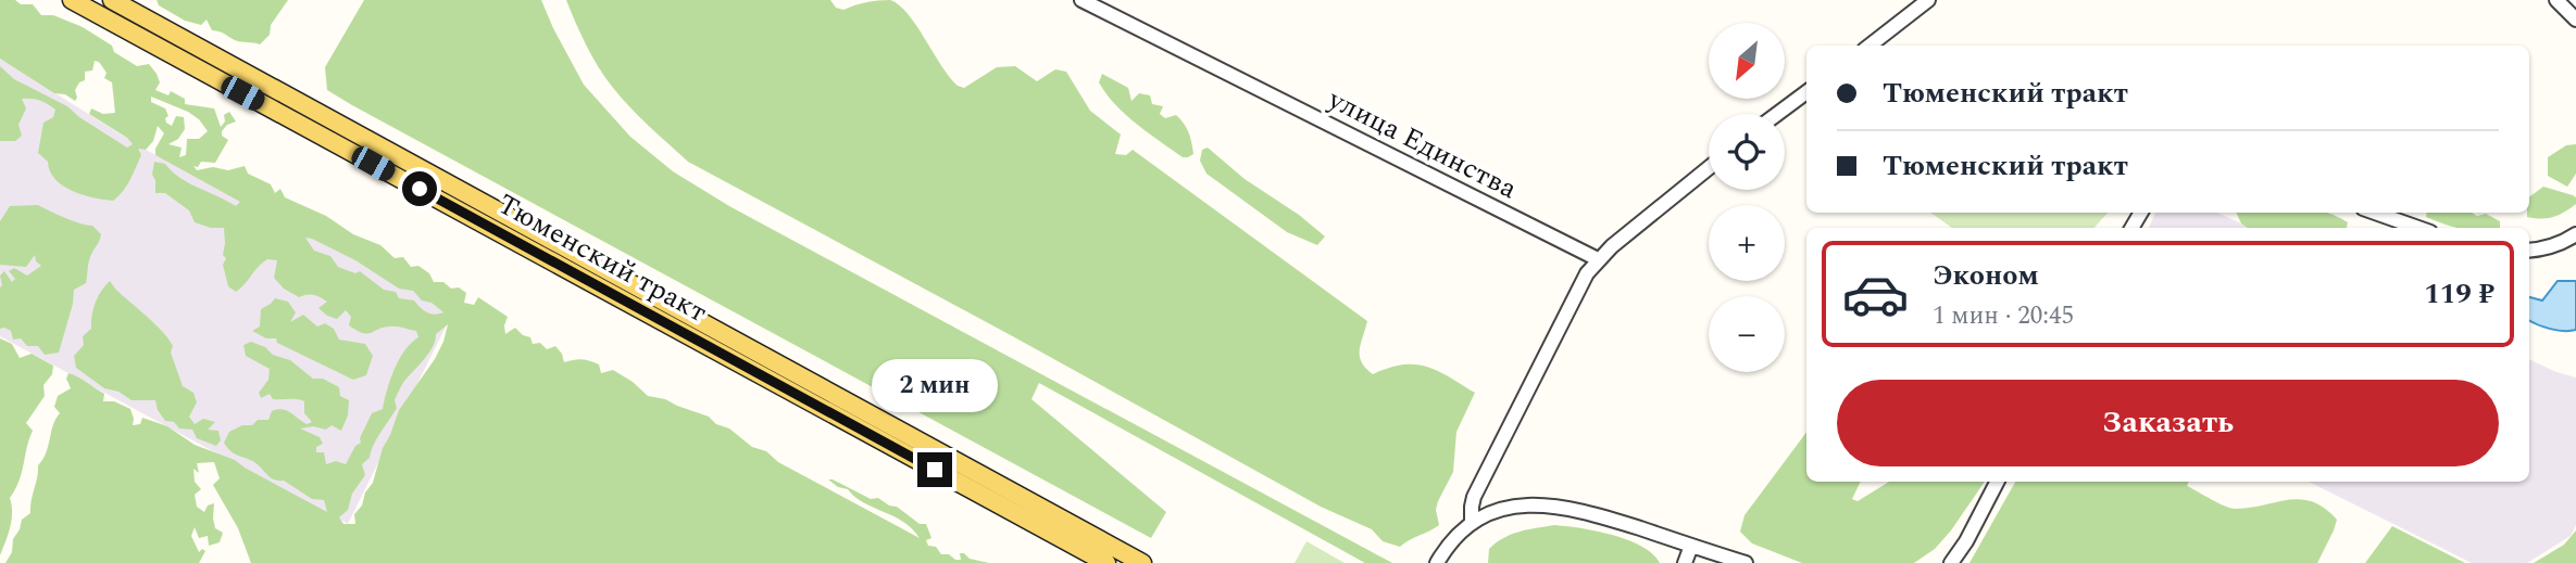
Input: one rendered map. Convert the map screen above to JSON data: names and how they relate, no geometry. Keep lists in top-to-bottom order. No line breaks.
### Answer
{"streets":{"main road":["Тюменский тракт"],"street":["улица Единства"]},"north":"bottom left","page":{"map_buttons":["+","−"],"banner":["Тюменский тракт","Тюменский тракт"],"list":[{"name":"Эконом","note":"1 мин · 20:45","value":"119 ₽"}],"bubble":"2 мин","buttons":"Заказать"}}
